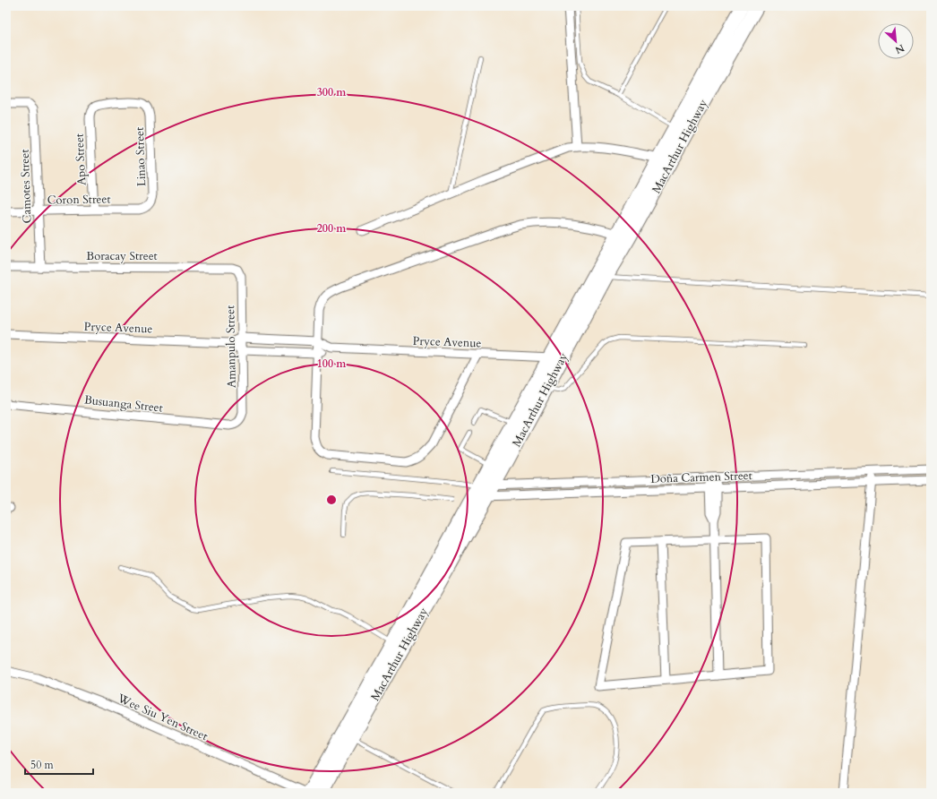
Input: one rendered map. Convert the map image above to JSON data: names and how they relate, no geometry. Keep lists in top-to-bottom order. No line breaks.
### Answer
{"streets":{"highway":["MacArthur Highway"],"street":["Linao Street","Apo Street","Camotes Street","Coron Street","Boracay Street","Pryce Avenue","Amanpulo Street","Busuanga Street","Doña Carmen Street","Wee Siu Yen Street"]},"crossings":[["MacArthur Highway","Pryce Avenue"],["MacArthur Highway","Doña Carmen Street"],["Linao Street","Apo Street"],["Linao Street","Coron Street"],["Apo Street","Coron Street"],["Camotes Street","Coron Street"],["Camotes Street","Boracay Street"],["Boracay Street","Amanpulo Street"],["Pryce Avenue","Amanpulo Street"],["Amanpulo Street","Busuanga Street"]],"scale_bar":"50 m","north":"bottom right","rings":["300 m","200 m","100 m"]}
